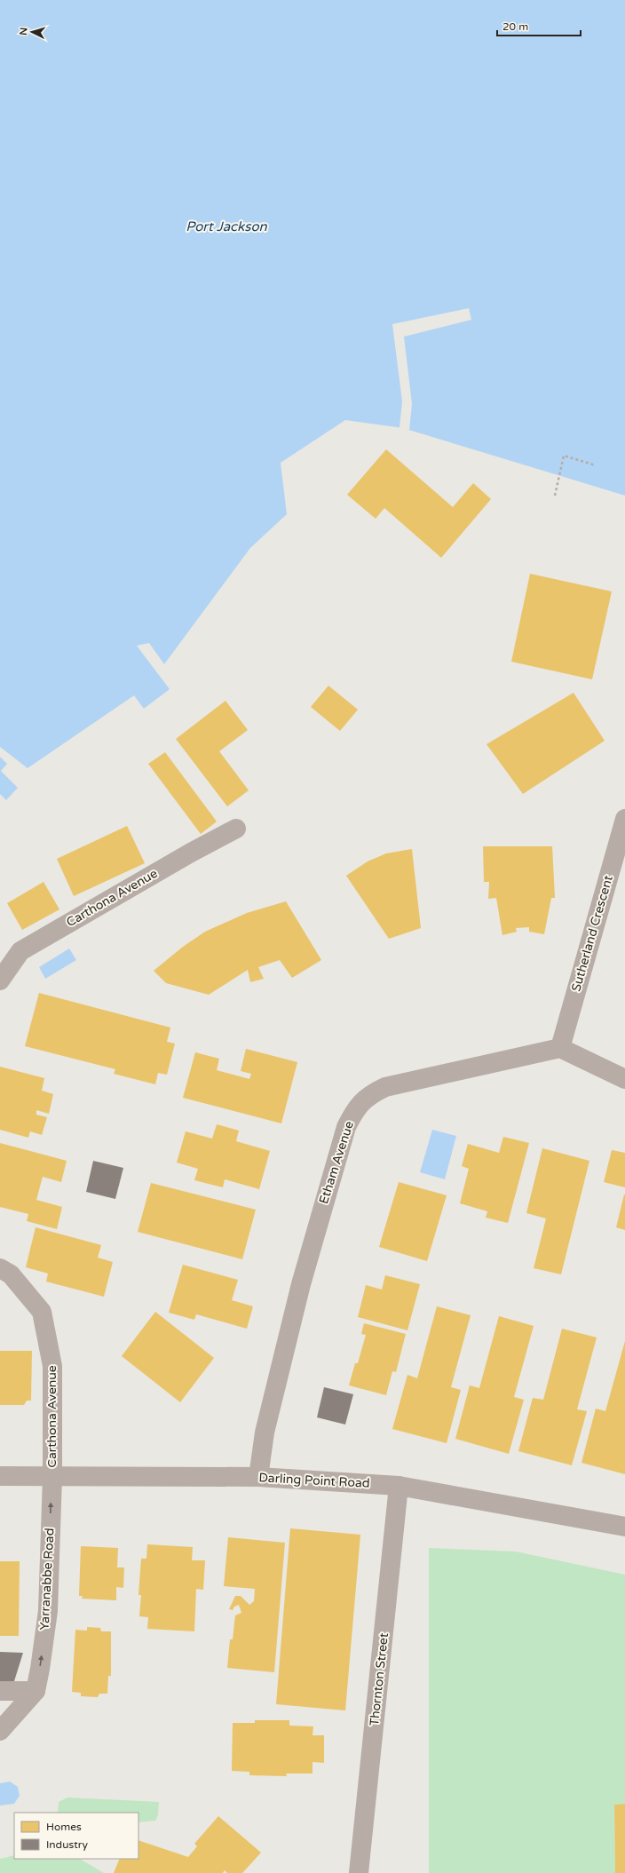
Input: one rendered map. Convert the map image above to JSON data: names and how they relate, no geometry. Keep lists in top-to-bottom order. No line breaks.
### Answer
{"streets":{"street":["Carthona Avenue","Sutherland Crescent","Etham Avenue","Darling Point Road","Yarranabbe Road","Thornton Street"]},"crossings":[["Carthona Avenue","Darling Point Road"],["Carthona Avenue","Yarranabbe Road"],["Sutherland Crescent","Etham Avenue"],["Etham Avenue","Darling Point Road"],["Darling Point Road","Yarranabbe Road"],["Darling Point Road","Thornton Street"]],"one_way":["Yarranabbe Road"],"water":["Port Jackson"],"legend":["Homes","Industry"],"scale_bar":"20 m","north":"left"}
